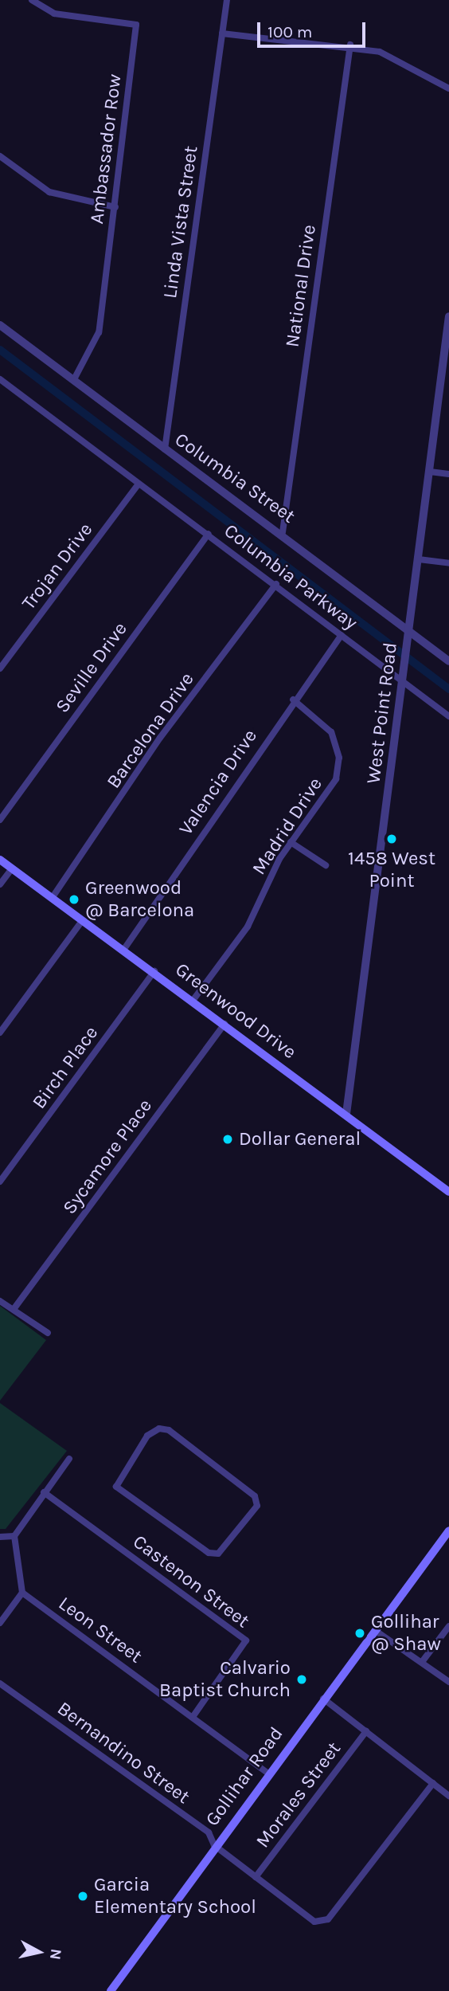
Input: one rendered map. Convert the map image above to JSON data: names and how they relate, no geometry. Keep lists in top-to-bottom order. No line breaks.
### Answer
{"streets":{"main road":["Greenwood Drive","Gollihar Road"],"street":["Ambassador Row","Linda Vista Street","National Drive","Columbia Street","Trojan Drive","Columbia Parkway","Seville Drive","West Point Road","Barcelona Drive","Valencia Drive","Madrid Drive","Birch Place","Sycamore Place","Castenon Street","Leon Street","Bernandino Street","Morales Street"]},"crossings":[["Ambassador Row","Columbia Street"],["Linda Vista Street","Columbia Street"],["National Drive","Columbia Street"],["Columbia Street","West Point Road"],["Trojan Drive","Columbia Parkway"],["Columbia Parkway","Seville Drive"],["Columbia Parkway","West Point Road"],["Columbia Parkway","Barcelona Drive"],["Columbia Parkway","Valencia Drive"],["West Point Road","Greenwood Drive"],["Barcelona Drive","Greenwood Drive"],["Valencia Drive","Madrid Drive"],["Valencia Drive","Greenwood Drive"],["Madrid Drive","Greenwood Drive"],["Greenwood Drive","Birch Place"],["Greenwood Drive","Sycamore Place"],["Castenon Street","Leon Street"],["Leon Street","Gollihar Road"],["Bernandino Street","Gollihar Road"],["Bernandino Street","Morales Street"]],"places":["1458 West Point","Greenwood @ Barcelona","Dollar General","Gollihar @ Shaw","Calvario Baptist Church","Garcia Elementary School"],"scale_bar":"100 m","north":"right"}
